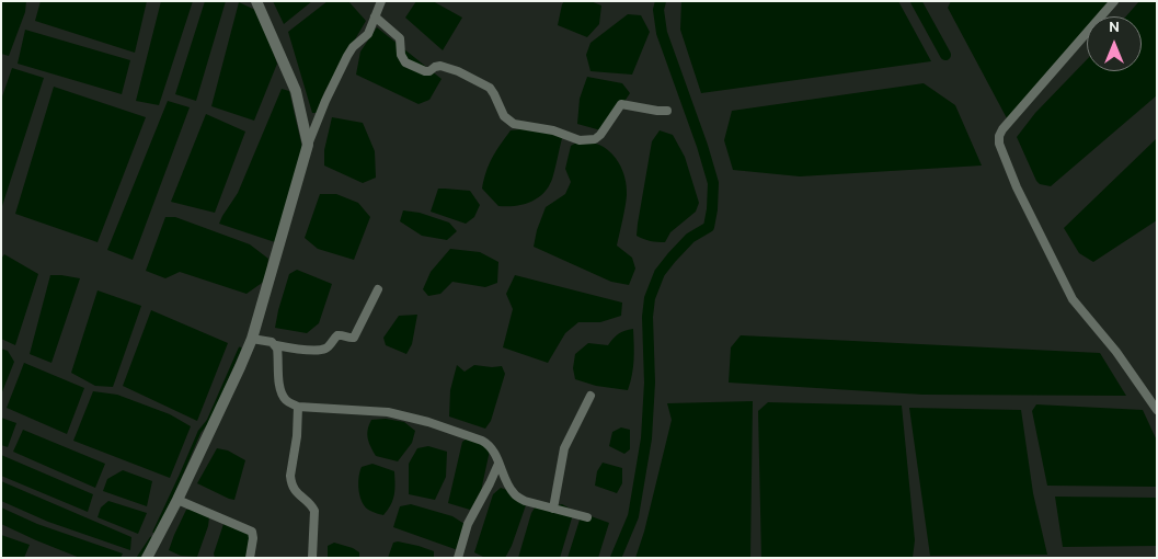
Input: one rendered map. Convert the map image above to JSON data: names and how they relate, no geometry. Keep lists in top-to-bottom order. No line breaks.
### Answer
{"north":"top"}
